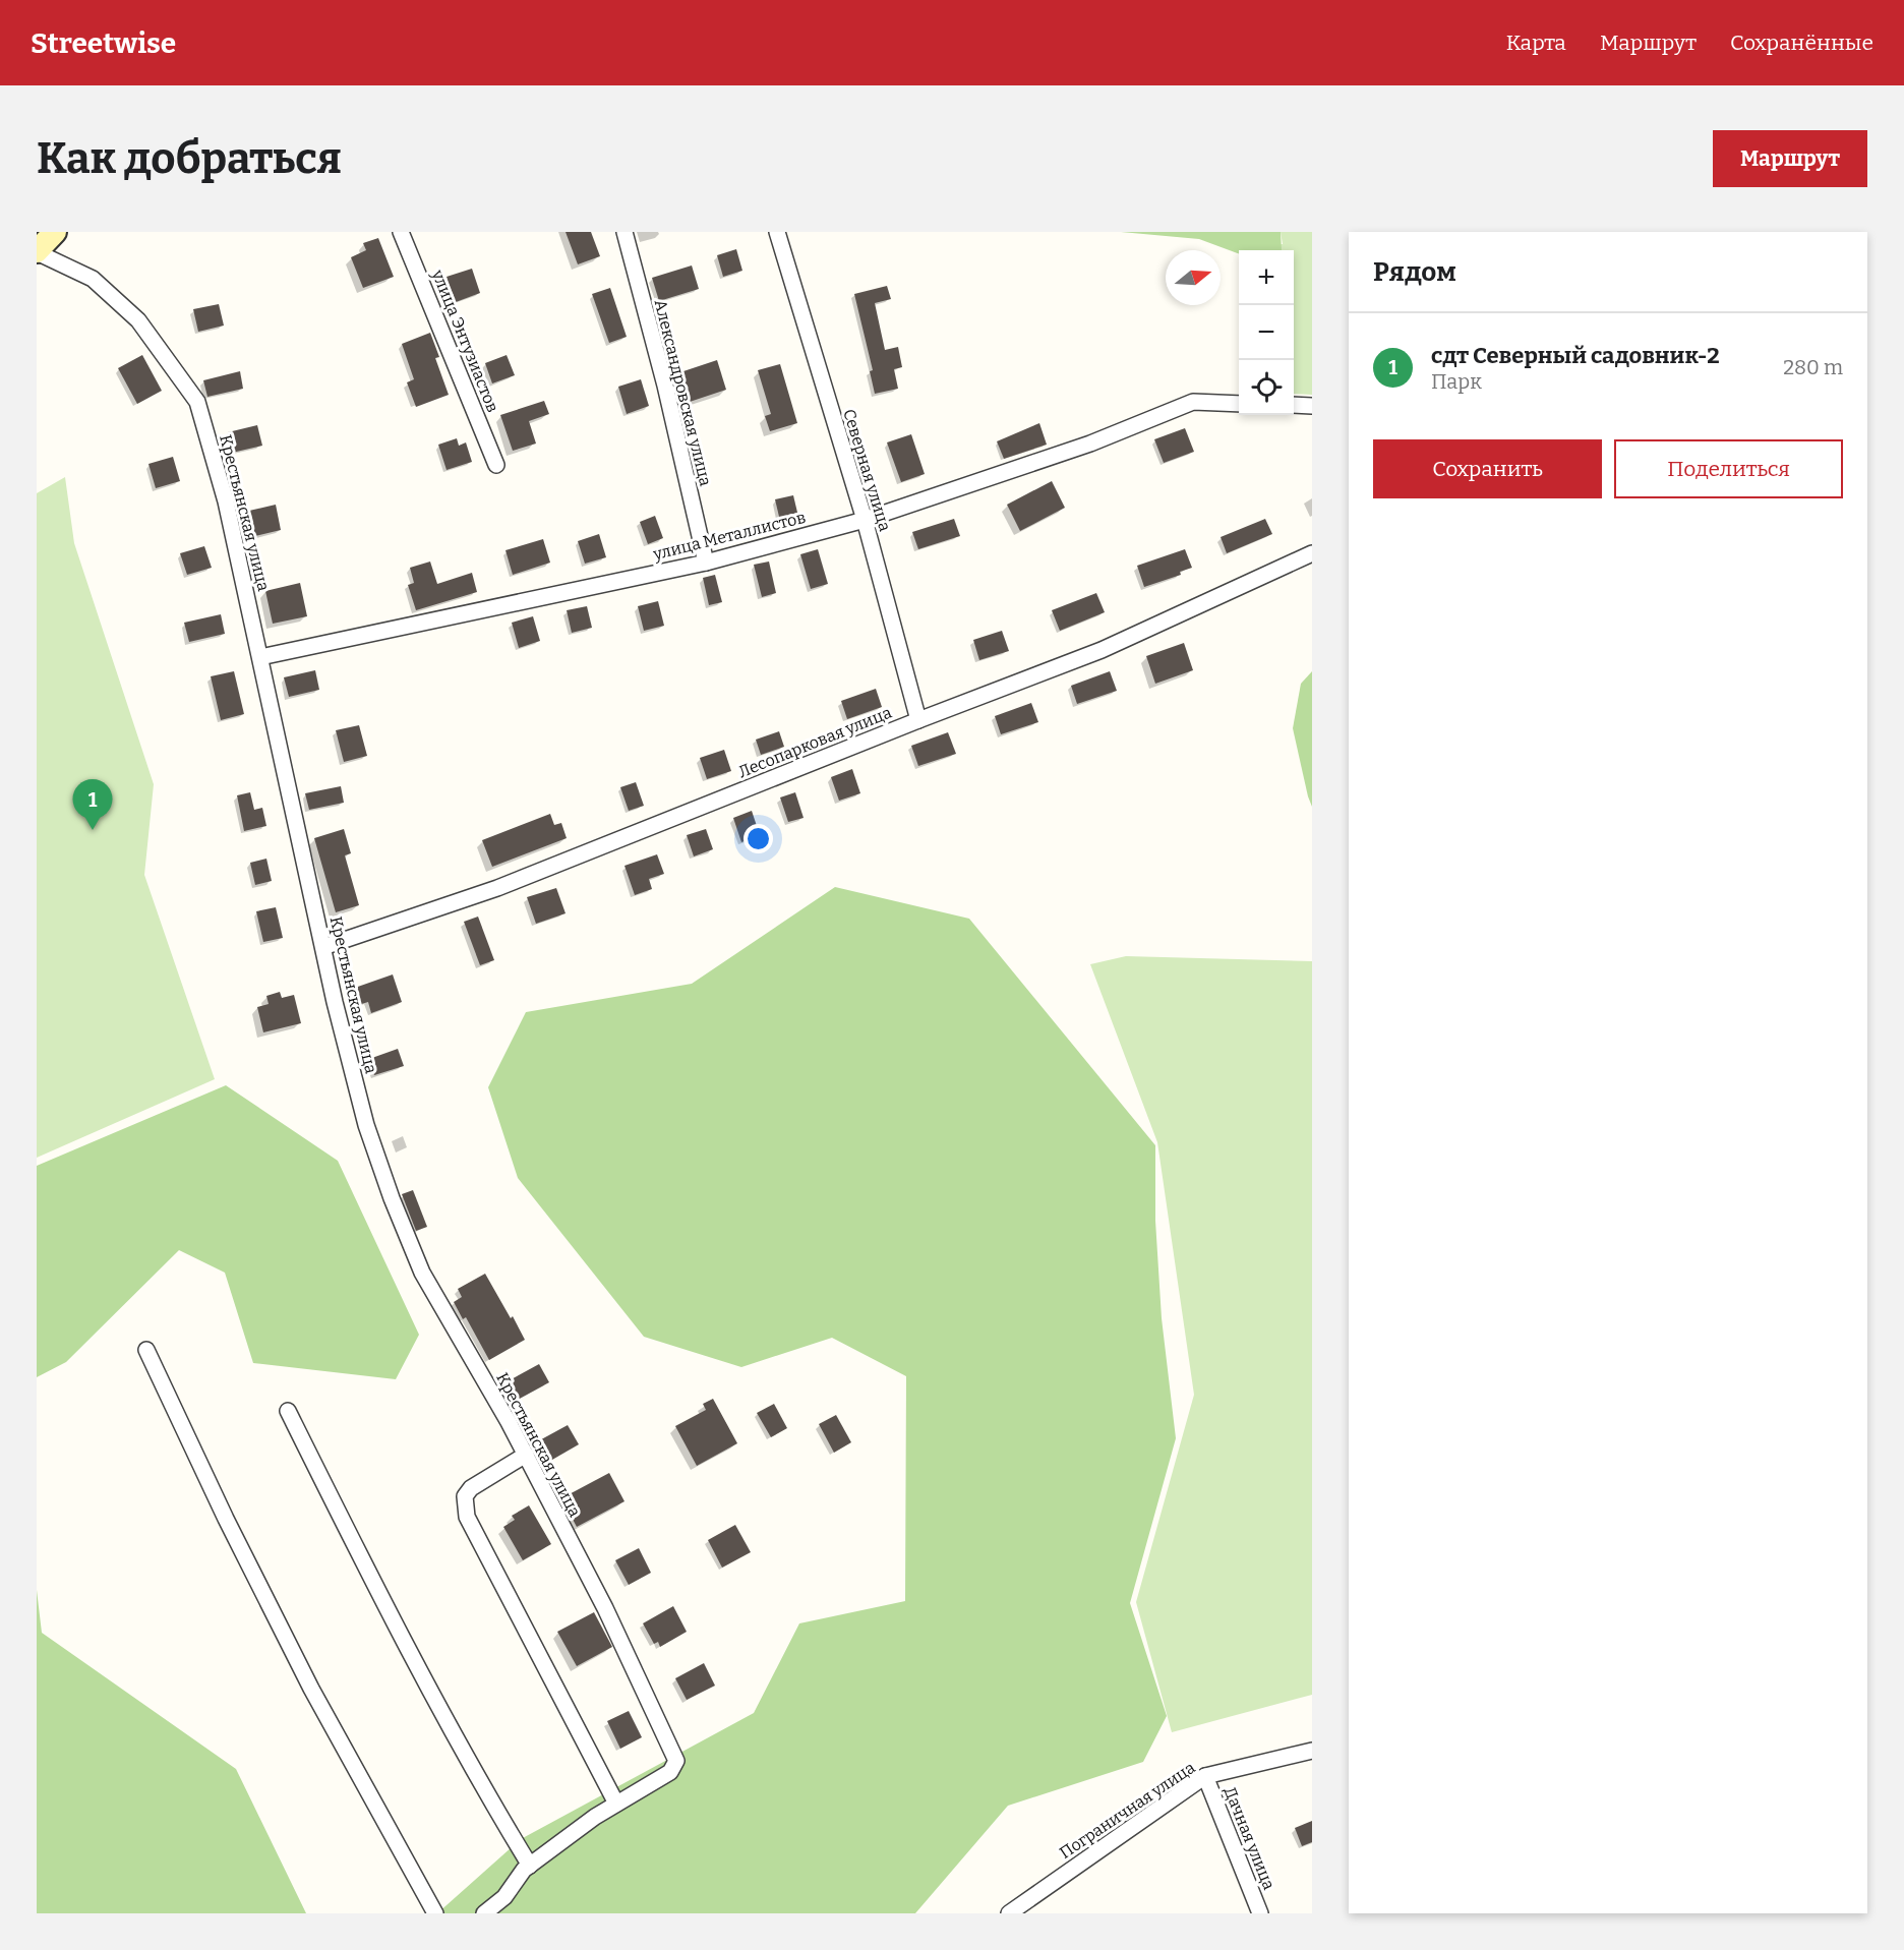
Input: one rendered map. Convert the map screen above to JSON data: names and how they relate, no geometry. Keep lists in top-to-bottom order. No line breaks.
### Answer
{"streets":{"street":["улица Энтузиастов","Александровская улица","Северная улица","Крестьянская улица","улица Металлистов","Лесопарковая улица","Пограничная улица","Дачная улица"]},"crossings":[["Александровская улица","улица Металлистов"],["Северная улица","улица Металлистов"],["Северная улица","Лесопарковая улица"],["Крестьянская улица","улица Металлистов"],["Крестьянская улица","Лесопарковая улица"],["Пограничная улица","Дачная улица"]],"north":"right","page":{"header":"Streetwise","nav":["Карта","Маршрут","Сохранённые"],"buttons":["Маршрут",["Сохранить","Поделиться"]],"title":"Как добраться","heading":"Рядом","map_buttons":["+","−"],"list":[{"mark":"1","name":"сдт Северный садовник-2","note":"Парк","value":"280 m"}],"pins":"1"}}
